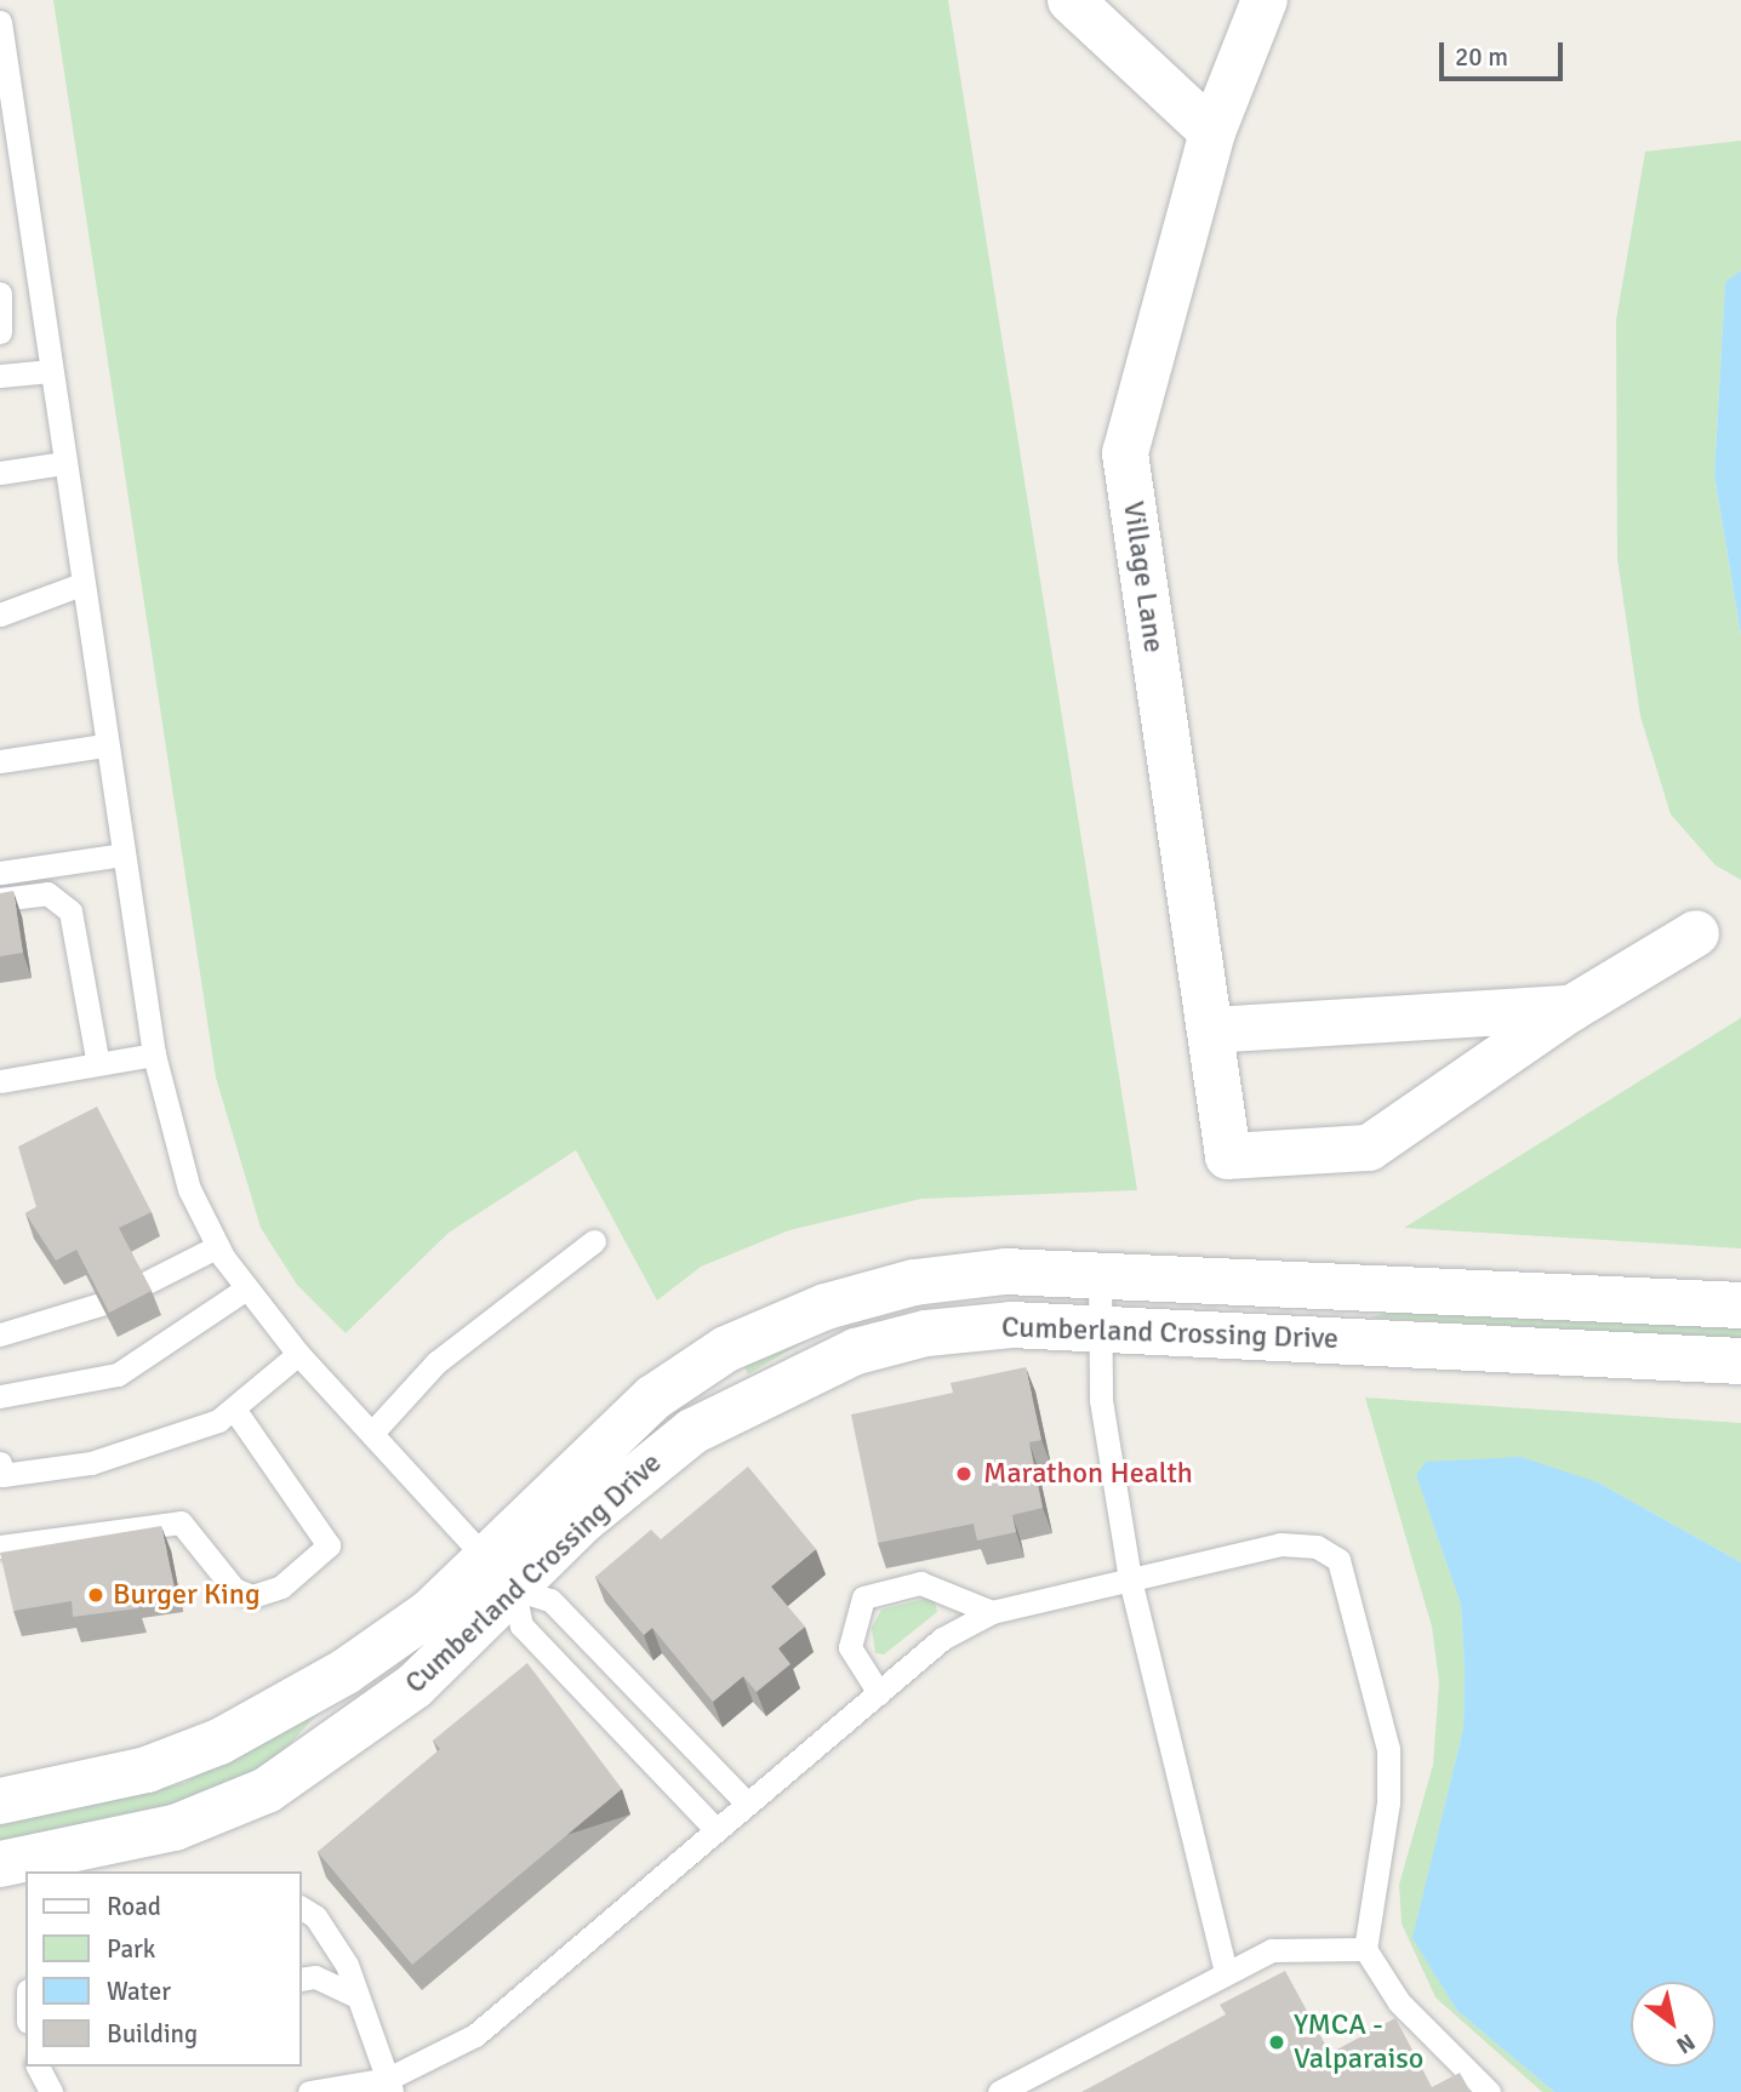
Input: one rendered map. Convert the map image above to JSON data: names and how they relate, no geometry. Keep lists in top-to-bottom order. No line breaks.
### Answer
{"streets":{"street":["Village Lane","Cumberland Crossing Drive"]},"places":["Marathon Health","Burger King","YMCA - Valparaiso"],"legend":["Road","Park","Water","Building"],"scale_bar":"20 m","north":"bottom right"}
